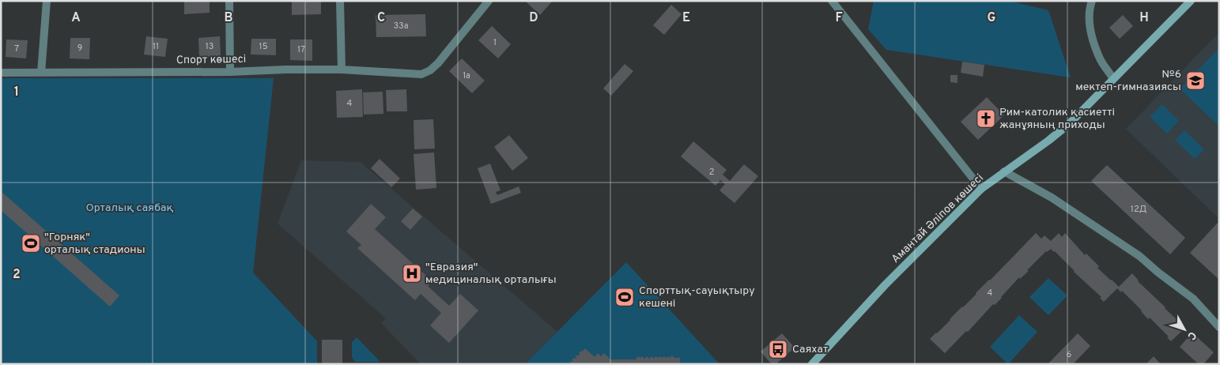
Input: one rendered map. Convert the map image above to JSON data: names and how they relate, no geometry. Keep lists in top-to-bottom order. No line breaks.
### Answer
{"streets":{"main road":["Амантай Әліпов көшесі"],"street":["Спорт көшесі"]},"parks":["Орталық саябақ"],"places":{"school or university":["№6 мектеп-гимназиясы"],"church":["Рим-католик қасиетті жанұяның приходы"],"sports":["\"Горняк\" орталық стадионы","Спорттық-сауықтыру кешені"],"hospital":["\"Евразия\" медициналық орталығы"],"bus stop":["Саяхат"]},"house_numbers":["33а","1","11","13","15","9","7","17","1а","4","2","12Д","4","6"],"north":"bottom right","grid":{"columns":["A","B","C","D","E","F","G","H"],"rows":["1","2"]}}
